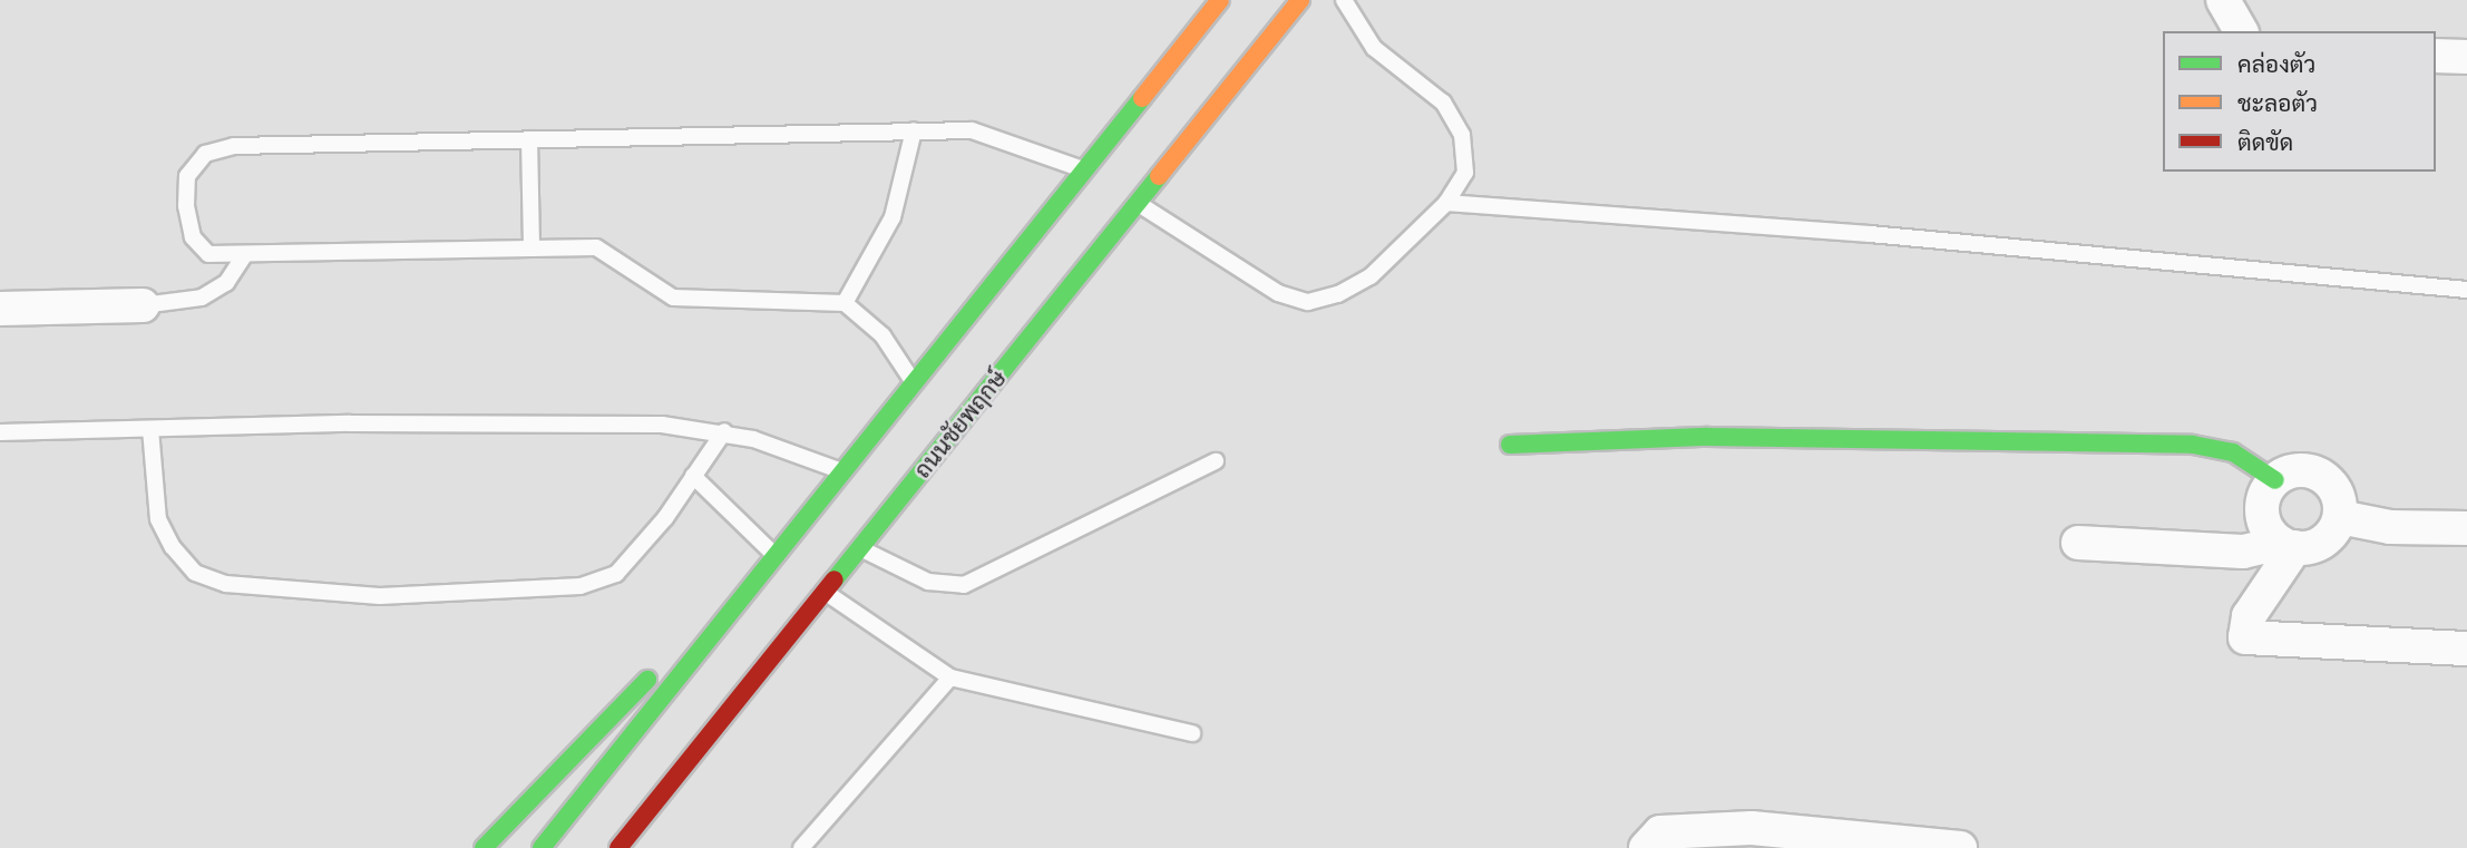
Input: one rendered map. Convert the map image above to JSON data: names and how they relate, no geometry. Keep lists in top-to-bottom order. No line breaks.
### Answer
{"streets":{"main road":["ถนนชัยพฤกษ์"]},"legend":["คล่องตัว","ชะลอตัว","ติดขัด"]}
